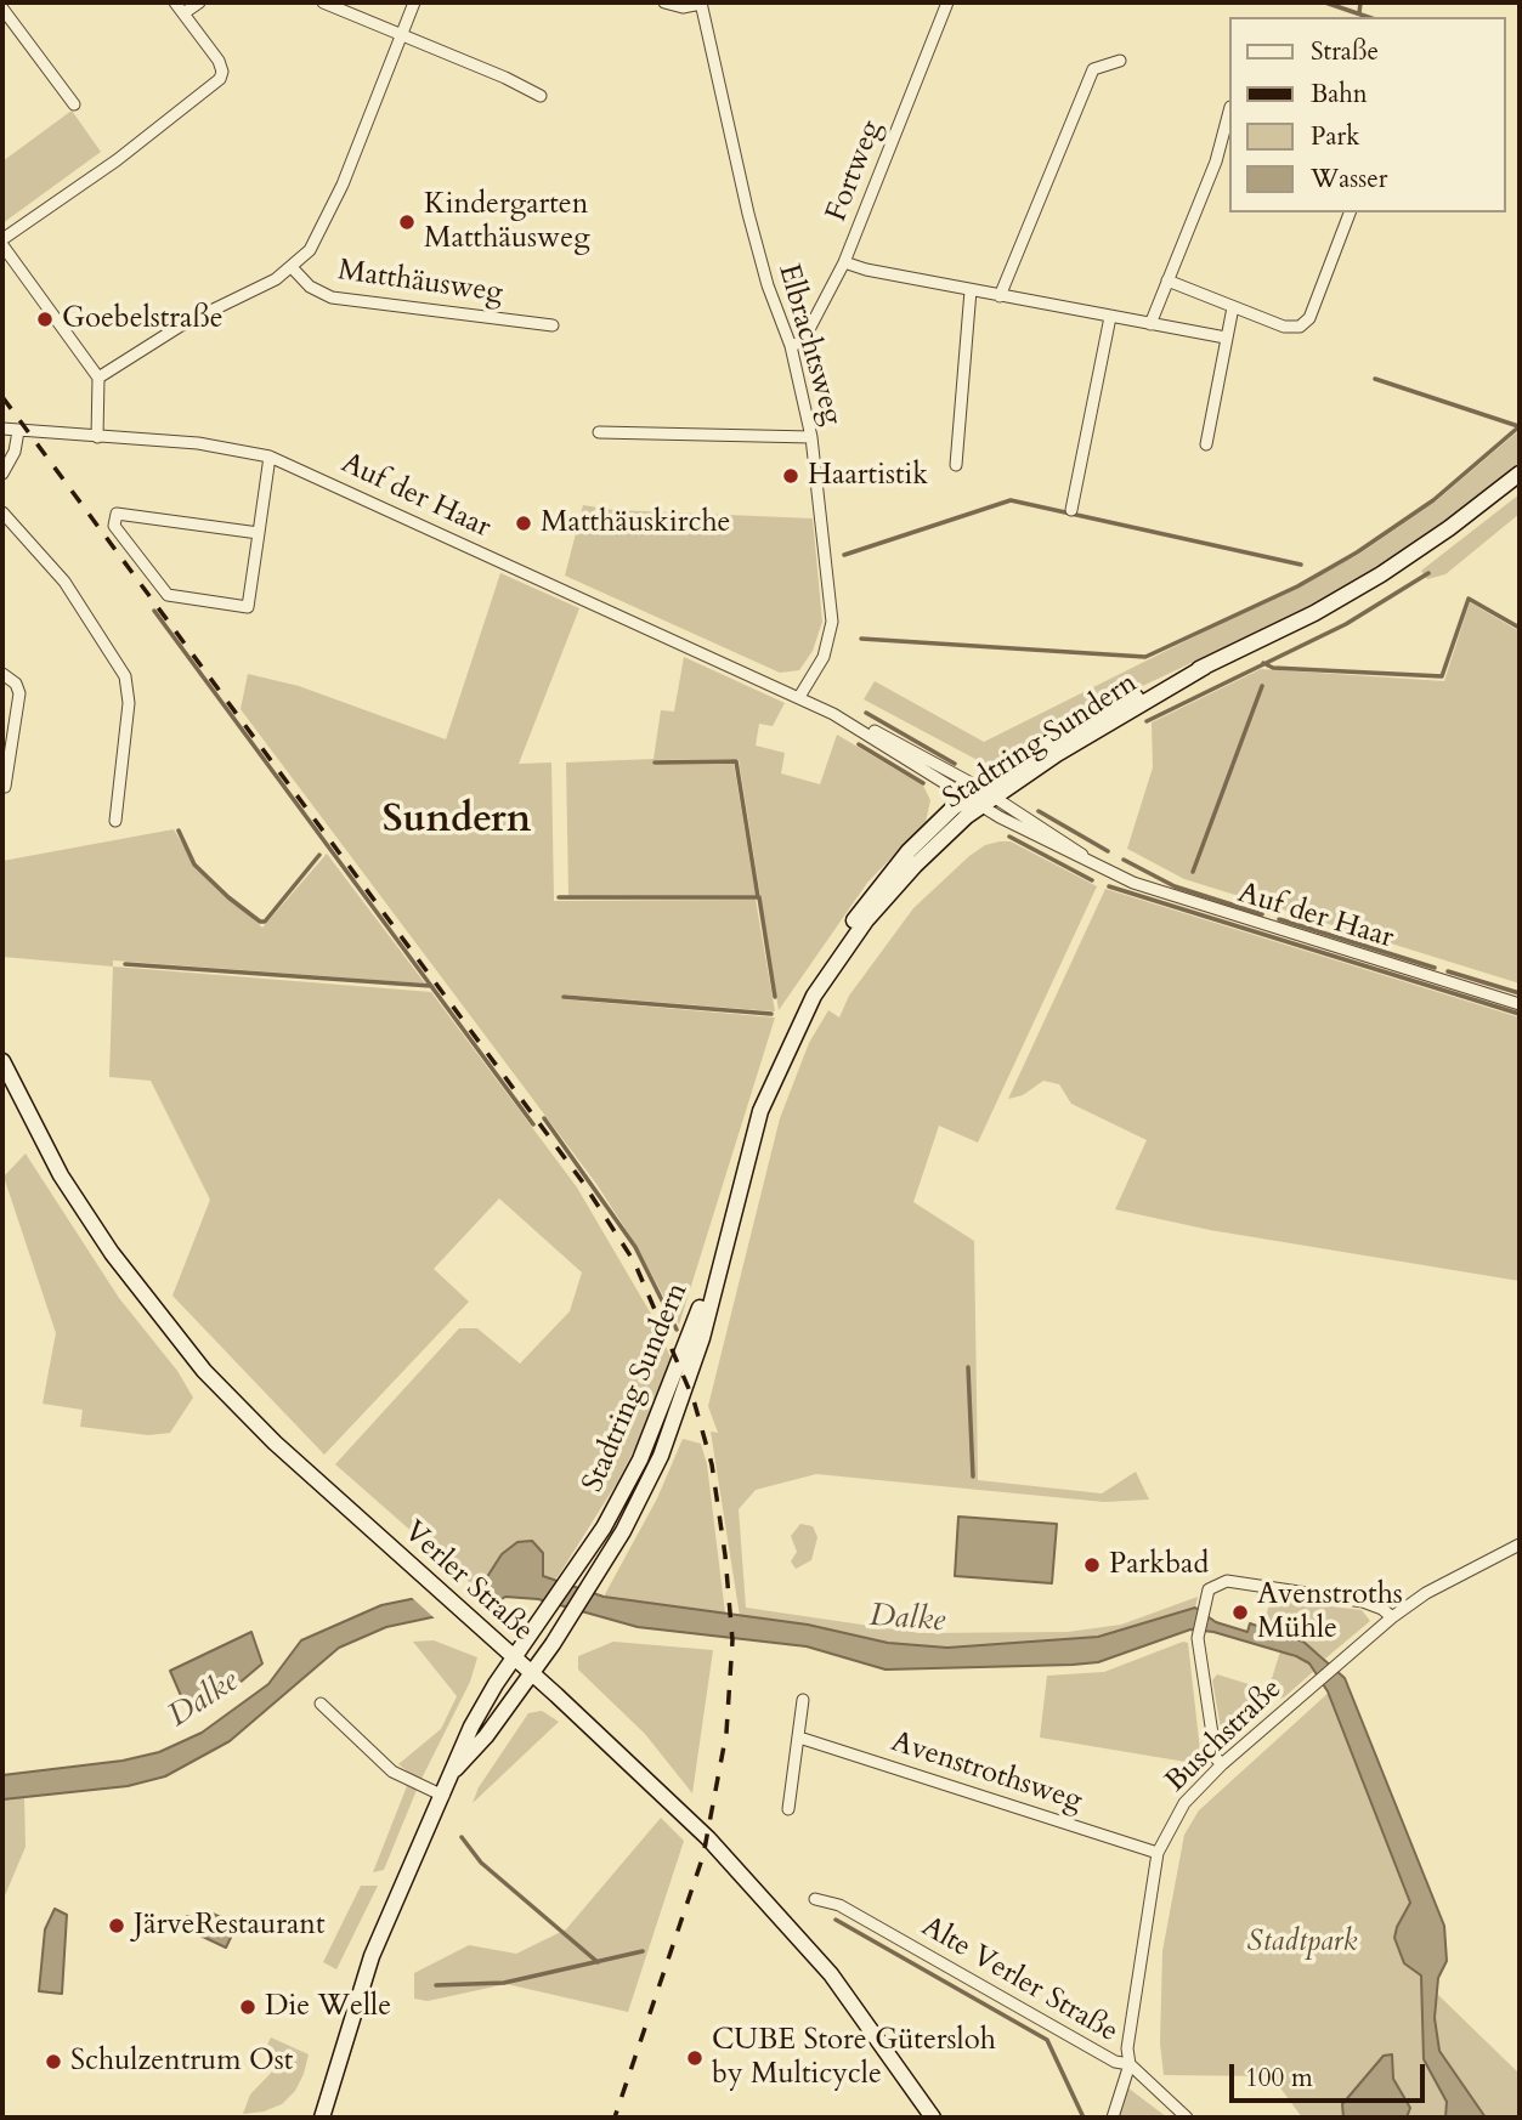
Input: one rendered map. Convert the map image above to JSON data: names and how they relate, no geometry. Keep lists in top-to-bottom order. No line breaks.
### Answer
{"streets":{"main road":["Stadtring Sundern","Verler Straße"],"street":["Fortweg","Matthäusweg","Elbrachtsweg","Auf der Haar","Buschstraße","Avenstrothsweg","Alte Verler Straße"]},"crossings":[["Fortweg","Elbrachtsweg"],["Elbrachtsweg","Auf der Haar"],["Auf der Haar","Stadtring Sundern"],["Stadtring Sundern","Verler Straße"],["Buschstraße","Avenstrothsweg"],["Buschstraße","Alte Verler Straße"]],"districts":["Sundern"],"water":["Dalke"],"parks":["Stadtpark"],"places":["Kindergarten Matthäusweg","Goebelstraße","Haartistik","Matthäuskirche","Parkbad","Avenstroths Mühle","JärveRestaurant","Die Welle","CUBE Store Gütersloh by Multicycle","Schulzentrum Ost"],"legend":["Straße","Bahn","Park","Wasser"],"scale_bar":"100 m"}
